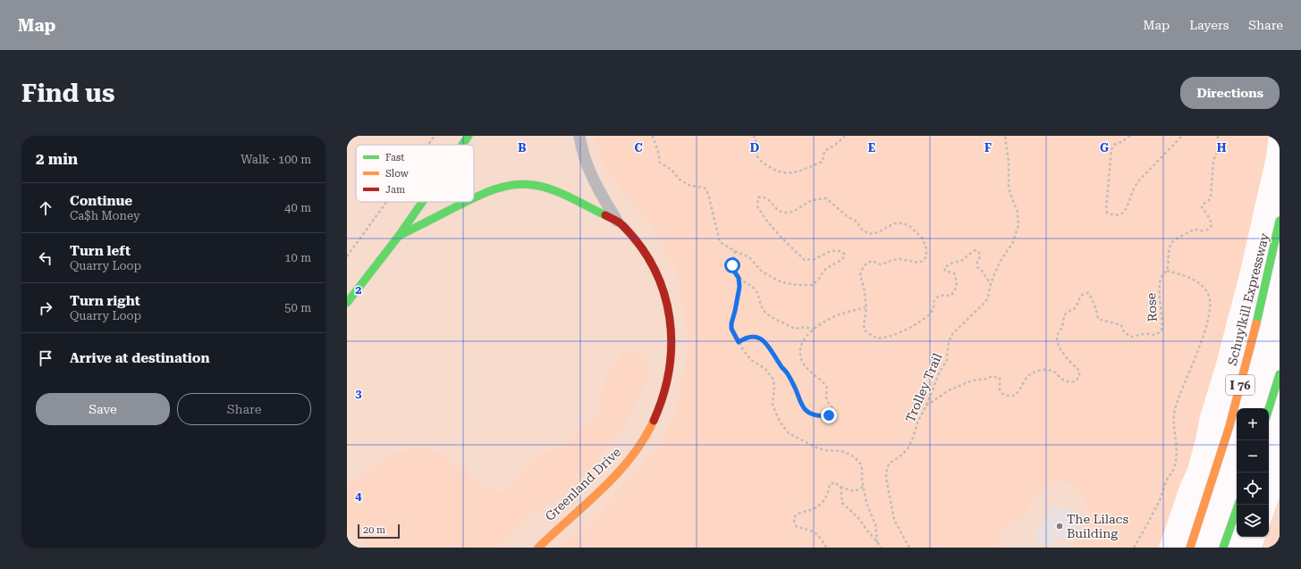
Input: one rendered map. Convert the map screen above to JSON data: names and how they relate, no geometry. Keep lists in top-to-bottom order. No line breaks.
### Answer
{"streets":{"main road":["Schuylkill Expressway","I 76","Greenland Drive"],"path":["Rose","Trolley Trail"]},"crossings":[["Rose","Trolley Trail"]],"places":["The Lilacs Building"],"legend":["Fast","Slow","Jam"],"scale_bar":"20 m","page":{"header":"Map","nav":["Map","Layers","Share"],"buttons":["Directions",["Save","Share"]],"title":"Find us","heading":["2 min","Walk · 100 m"],"list":[["Continue","Ca$h Money","40 m"],["Turn left","Quarry Loop","10 m"],["Turn right","Quarry Loop","50 m"],"Arrive at destination"],"map_buttons":["+","−"],"scale":"20 m"},"grid":{"columns":["B","C","D","E","F","G","H"],"rows":["2","3","4"]}}
